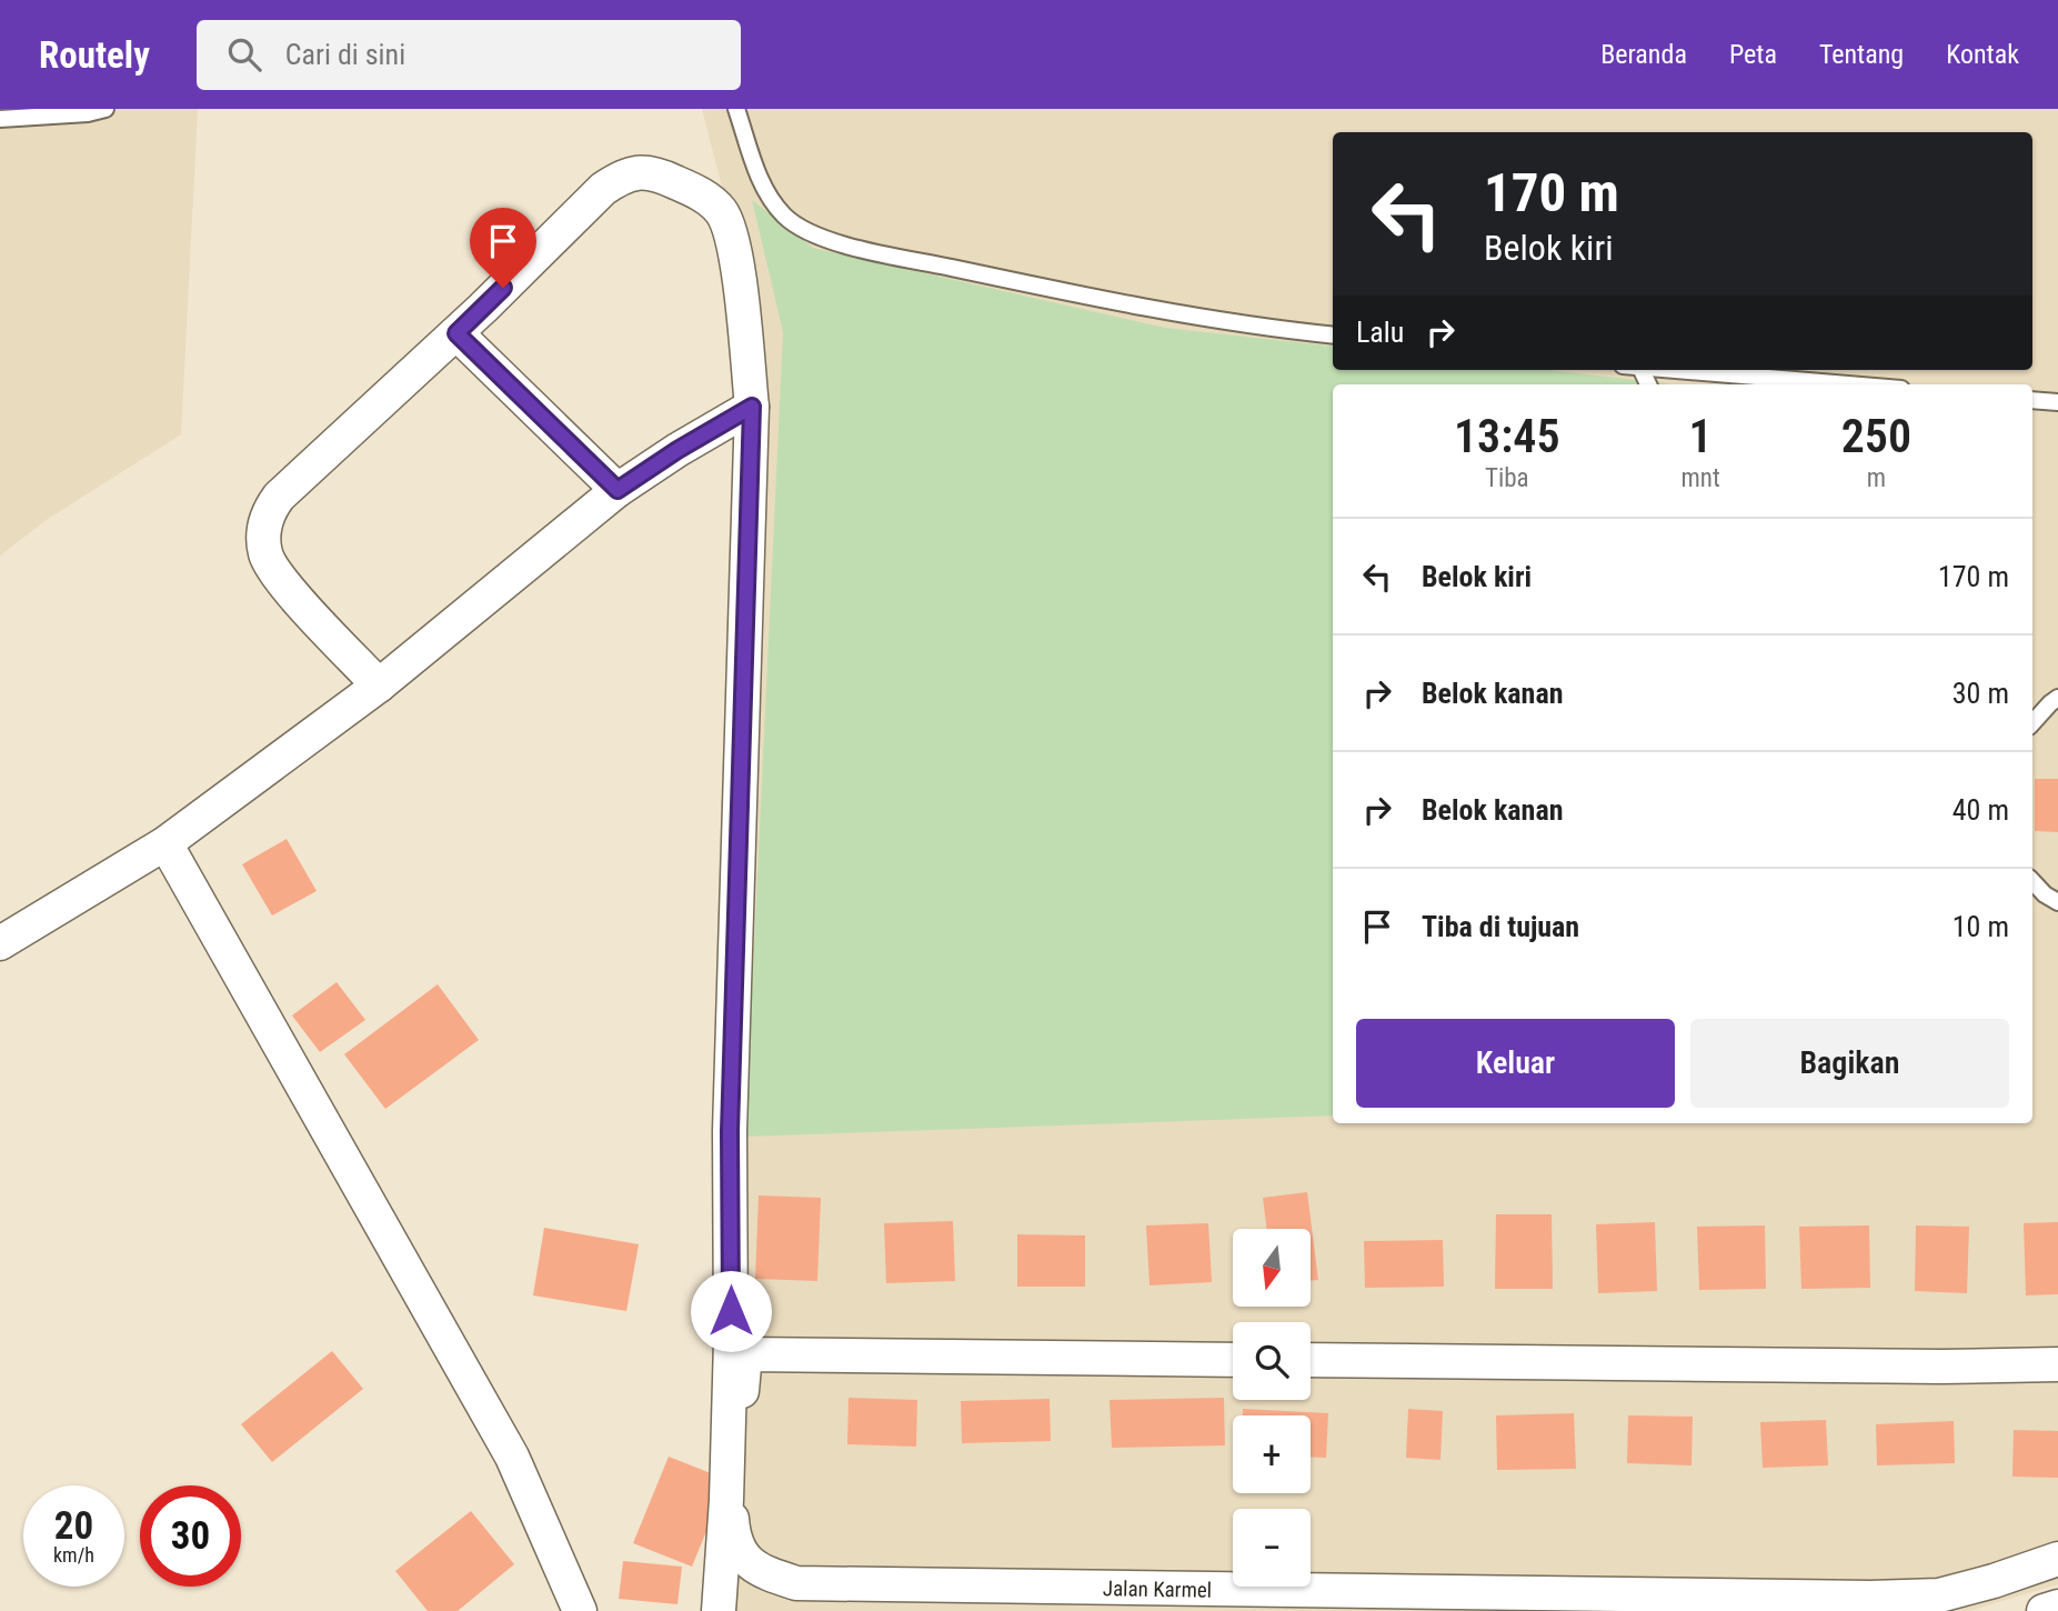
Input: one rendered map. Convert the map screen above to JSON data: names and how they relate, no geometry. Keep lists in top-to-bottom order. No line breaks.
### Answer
{"streets":{"street":["Jalan Karmel"]},"north":"bottom","page":{"header":"Routely","search":"Cari di sini","nav":["Beranda","Peta","Tentang","Kontak"],"turn":["170 m","Belok kiri"],"then":"Lalu","eta":["13:45","Tiba","1","mnt","250","m"],"list":[{"name":"Belok kiri","value":"170 m"},{"name":"Belok kanan","value":"30 m"},{"name":"Belok kanan","value":"40 m"},{"name":"Tiba di tujuan","value":"10 m"}],"buttons":["Keluar","Bagikan"],"map_buttons":["+","−"],"speed":"20 km/h","limit":"30"}}
